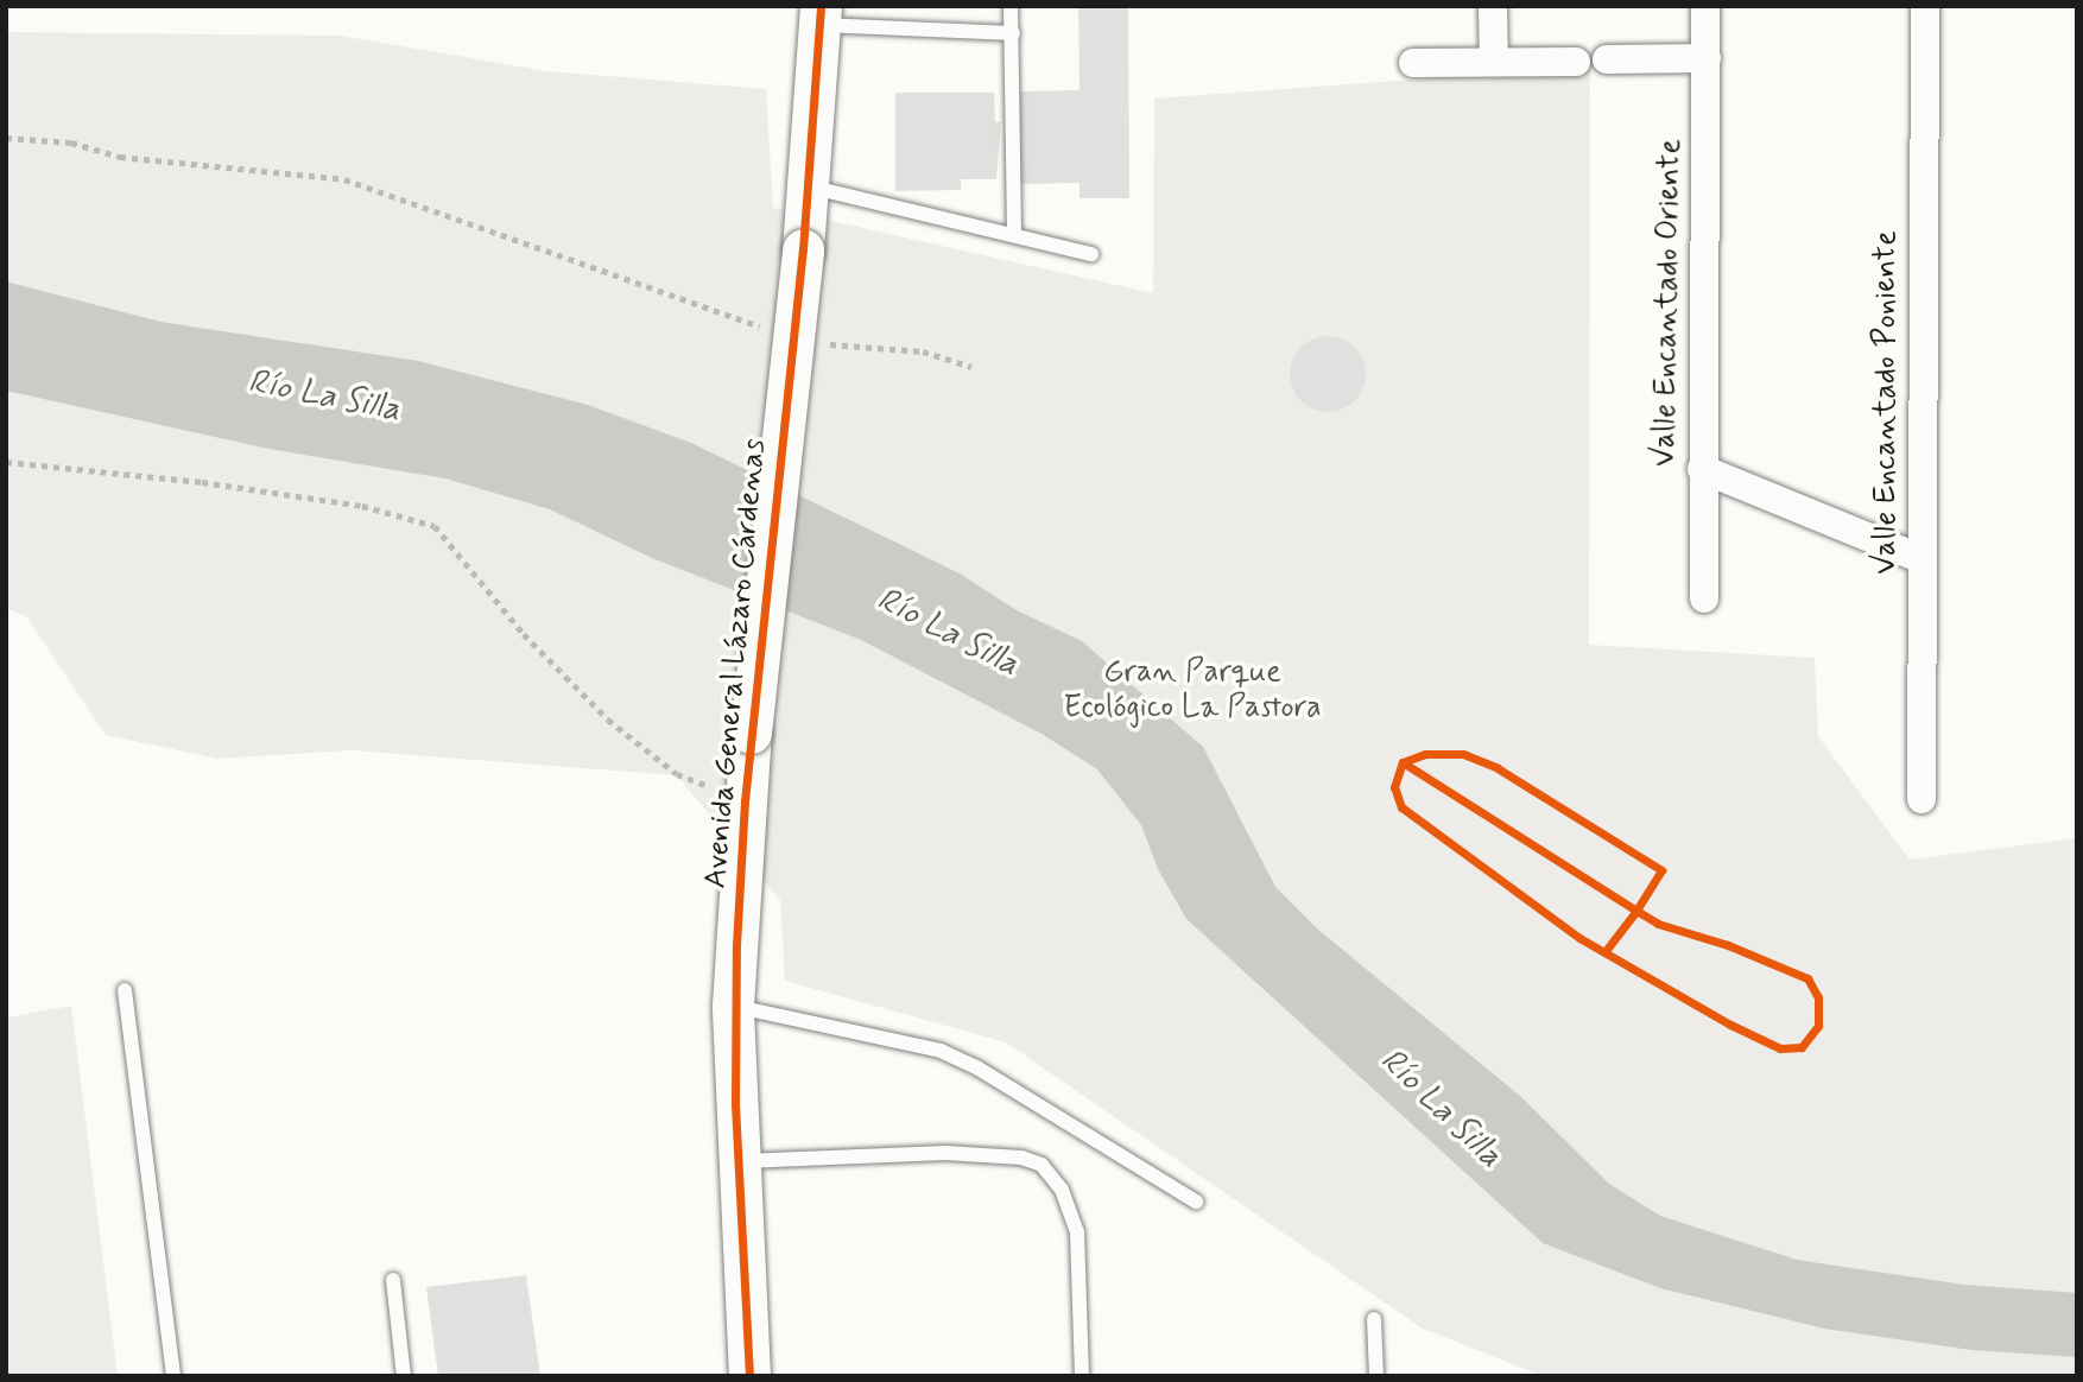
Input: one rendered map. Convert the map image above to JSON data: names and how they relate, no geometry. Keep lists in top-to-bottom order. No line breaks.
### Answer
{"streets":{"street":["Valle Encantado Oriente","Valle Encantado Poniente","Avenida General Lázaro Cárdenas"]},"water":["Río La Silla"],"parks":["Gran Parque Ecológico La Pastora"]}
